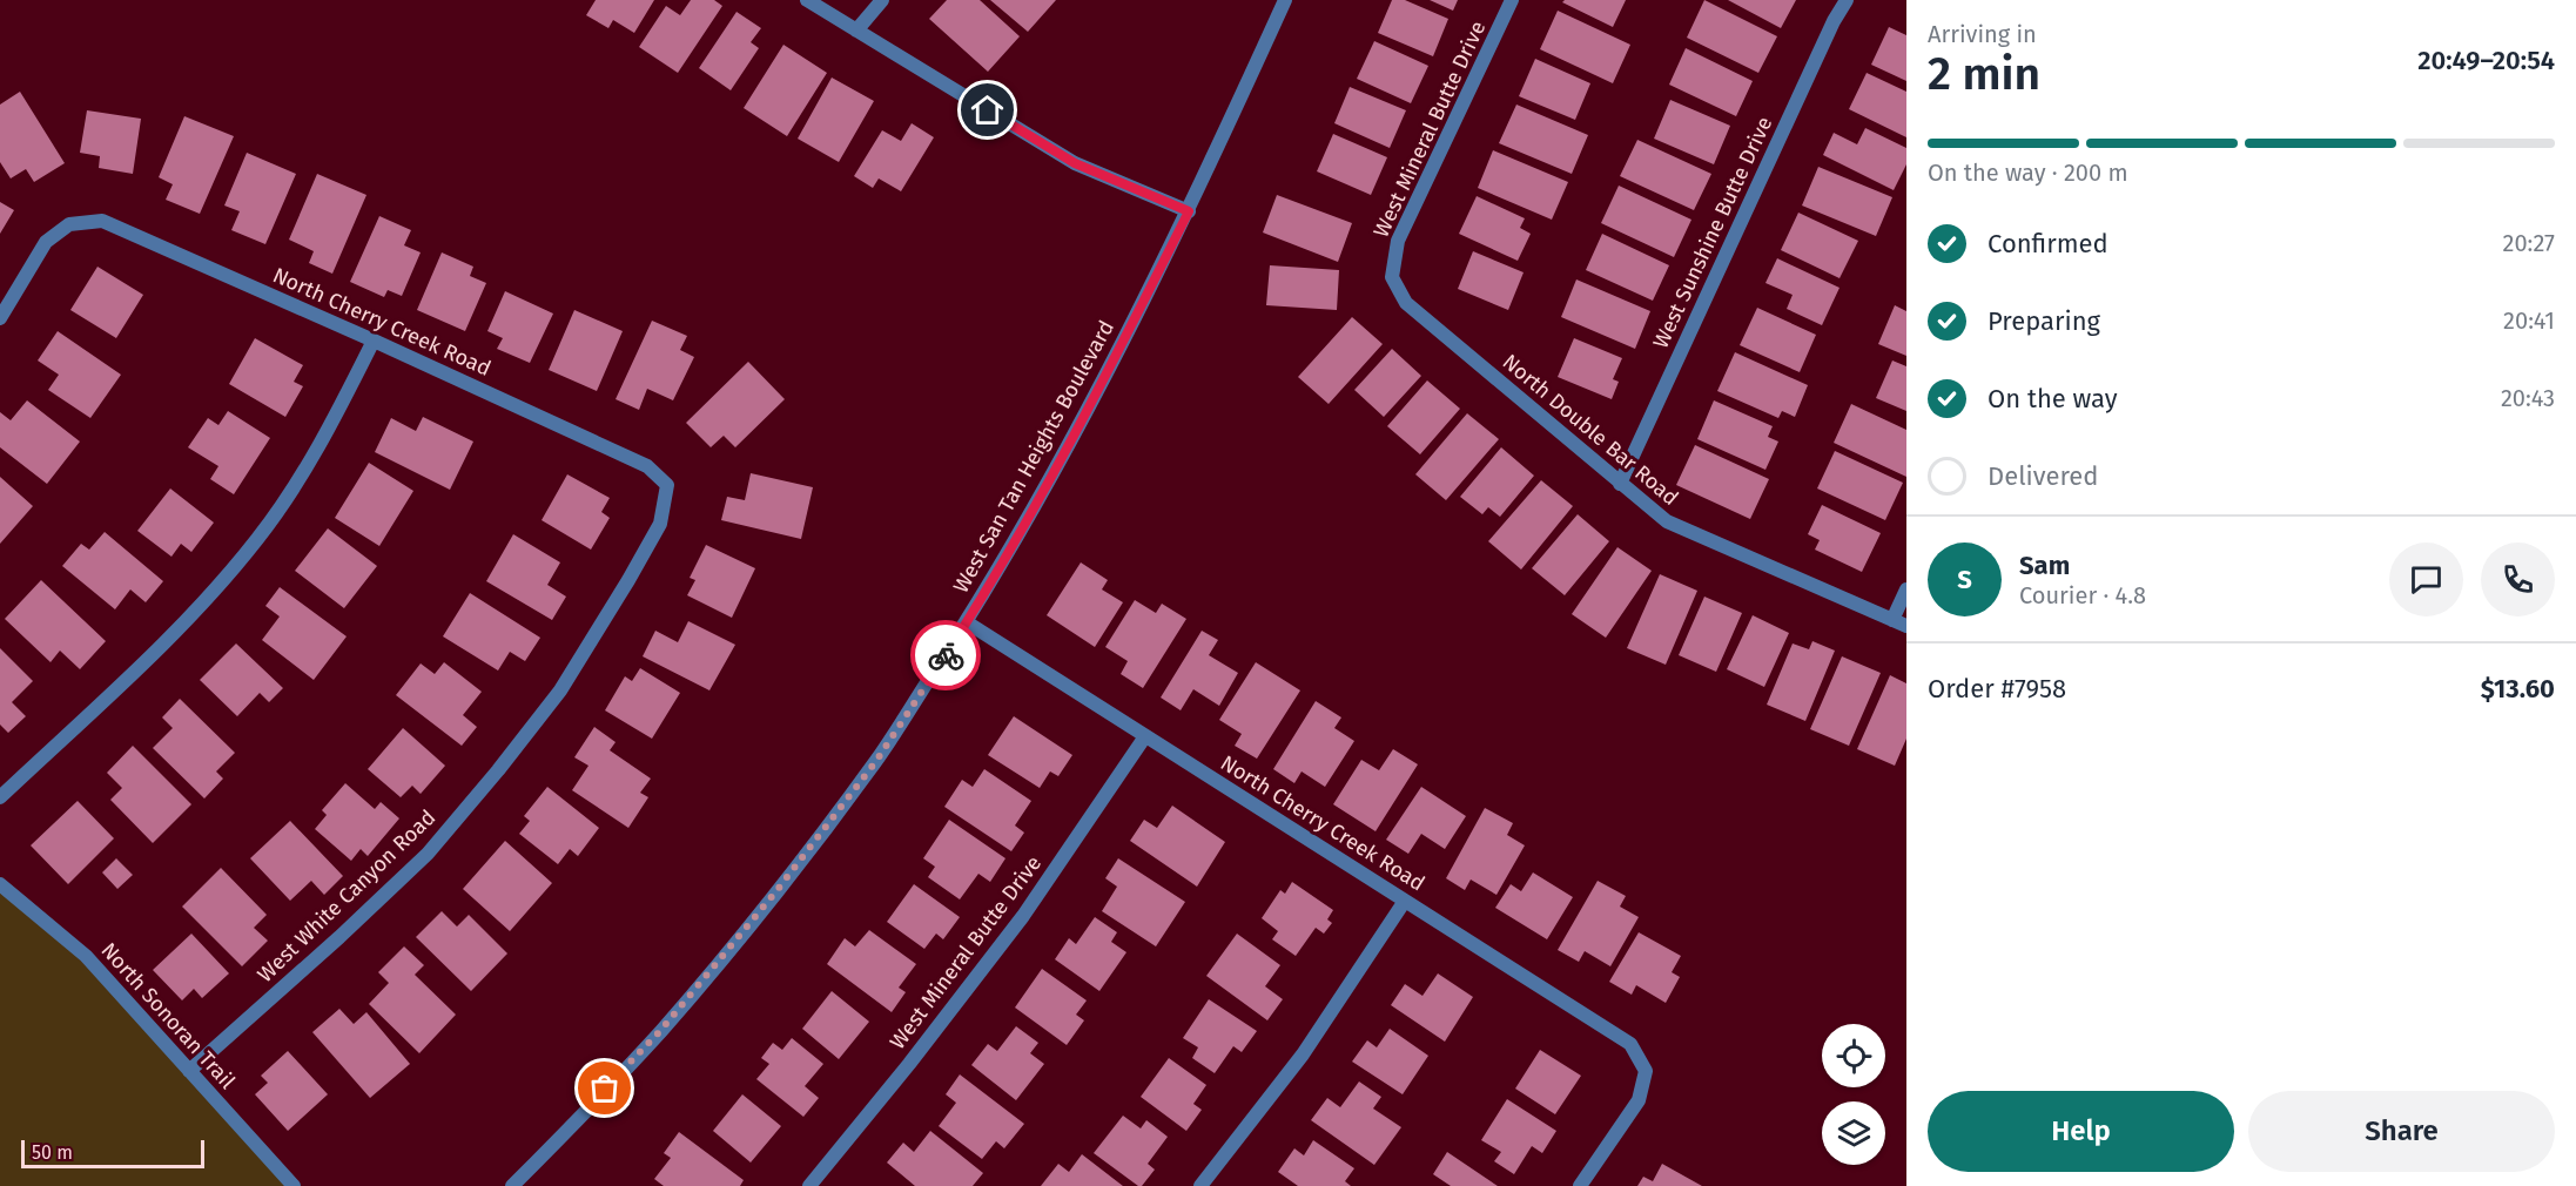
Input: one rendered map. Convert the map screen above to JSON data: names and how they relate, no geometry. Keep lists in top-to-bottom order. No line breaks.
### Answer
{"streets":{"street":["West Mineral Butte Drive","West Sunshine Butte Drive","North Cherry Creek Road","North Double Bar Road","West San Tan Heights Boulevard","West White Canyon Road","North Sonoran Trail"]},"crossings":[["West Mineral Butte Drive","North Cherry Creek Road"],["West Mineral Butte Drive","North Double Bar Road"],["West Sunshine Butte Drive","North Double Bar Road"],["North Cherry Creek Road","West San Tan Heights Boulevard"],["North Cherry Creek Road","West White Canyon Road"],["West White Canyon Road","North Sonoran Trail"]],"scale_bar":"50 m","page":{"heading":["2 min","Arriving in","20:49–20:54"],"panel":["Sam","Courier · 4.8","Order #7958","$13.60"],"bar":"On the way · 200 m","list":[["Confirmed","20:27"],["Preparing","20:41"],["On the way","20:43"],"Delivered"],"round":"S","buttons":["Help","Share"],"scale":"50 m"}}
